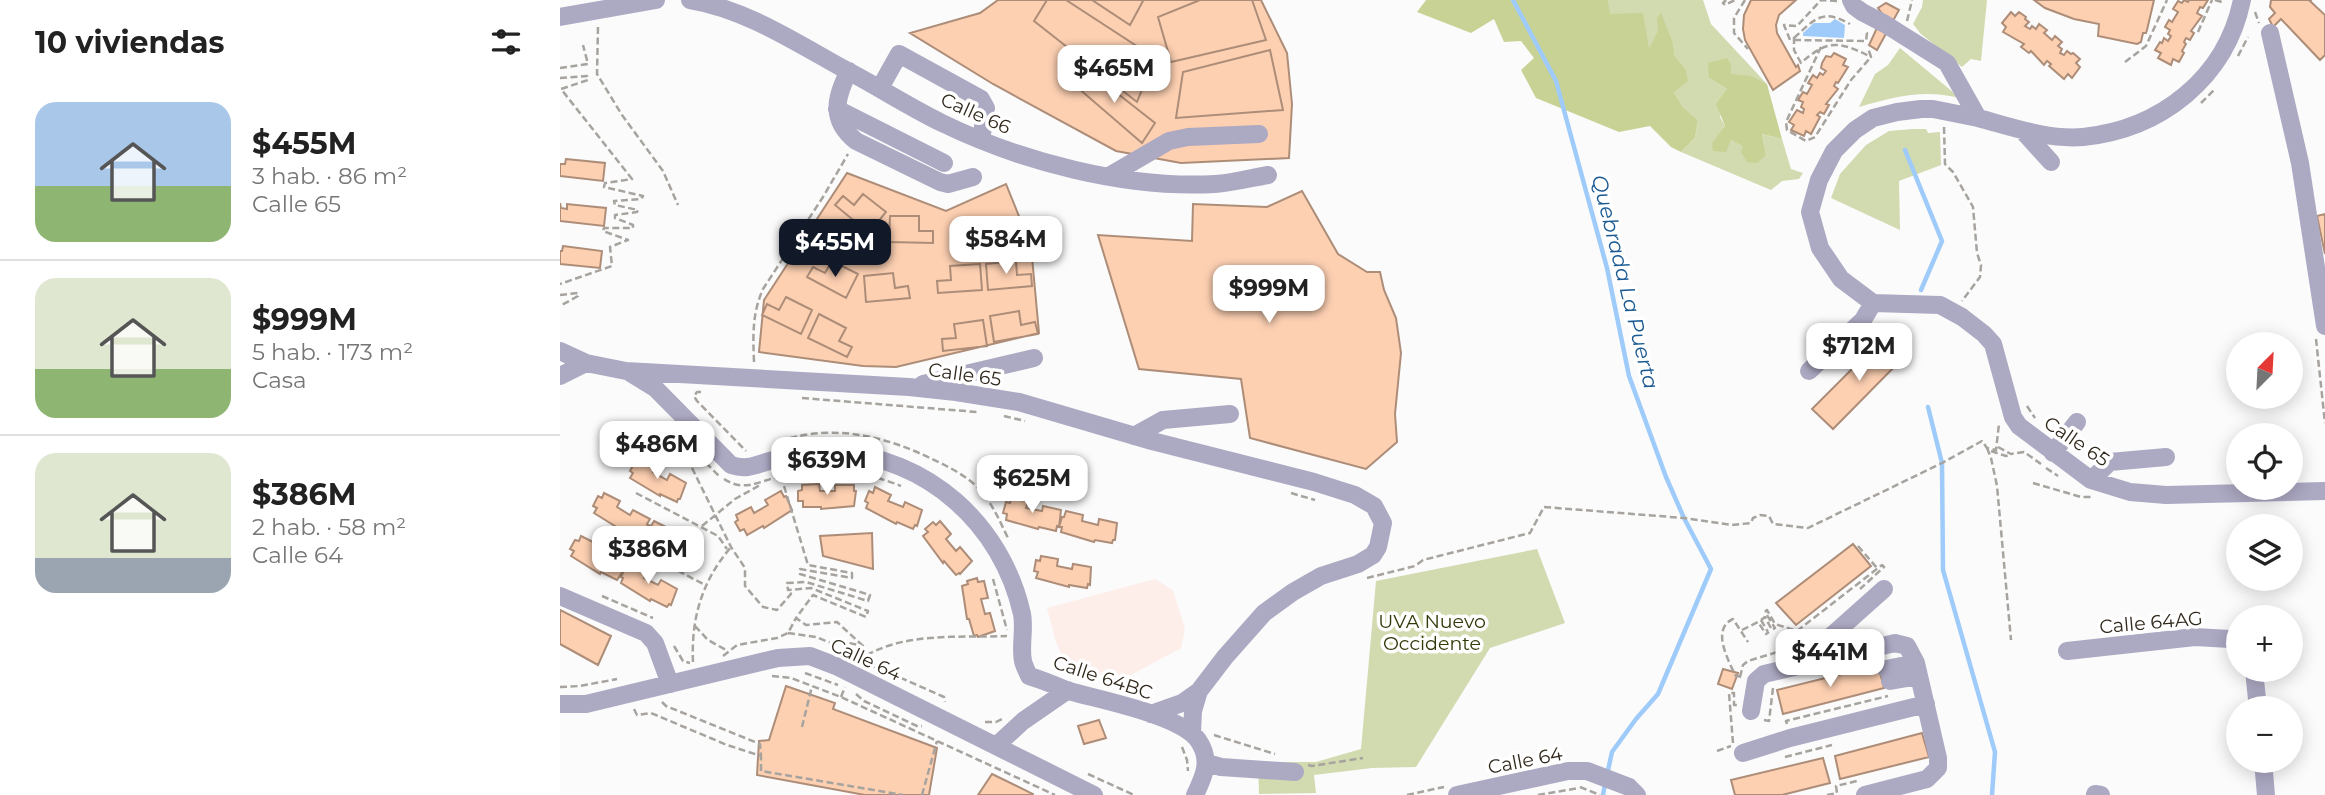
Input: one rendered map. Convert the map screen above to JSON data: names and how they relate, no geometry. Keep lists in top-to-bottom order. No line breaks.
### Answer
{"streets":{"street":["Calle 66","Calle 65","Calle 64AG","Calle 64","Calle 64BC"]},"crossings":[["Calle 65","Calle 64BC"]],"water":["Quebrada La Puerta"],"parks":["UVA Nuevo Occidente"],"north":"top right","page":{"heading":"10 viviendas","price":["$465M","$584M","$455M","$999M","$712M","$486M","$639M","$625M","$386M","$441M"],"list":[{"name":"$455M","note":"3 hab. · 86 m² · Calle 65"},{"name":"$999M","note":"5 hab. · 173 m² · Casa"},{"name":"$386M","note":"2 hab. · 58 m² · Calle 64"}],"map_buttons":["+","−"]}}
